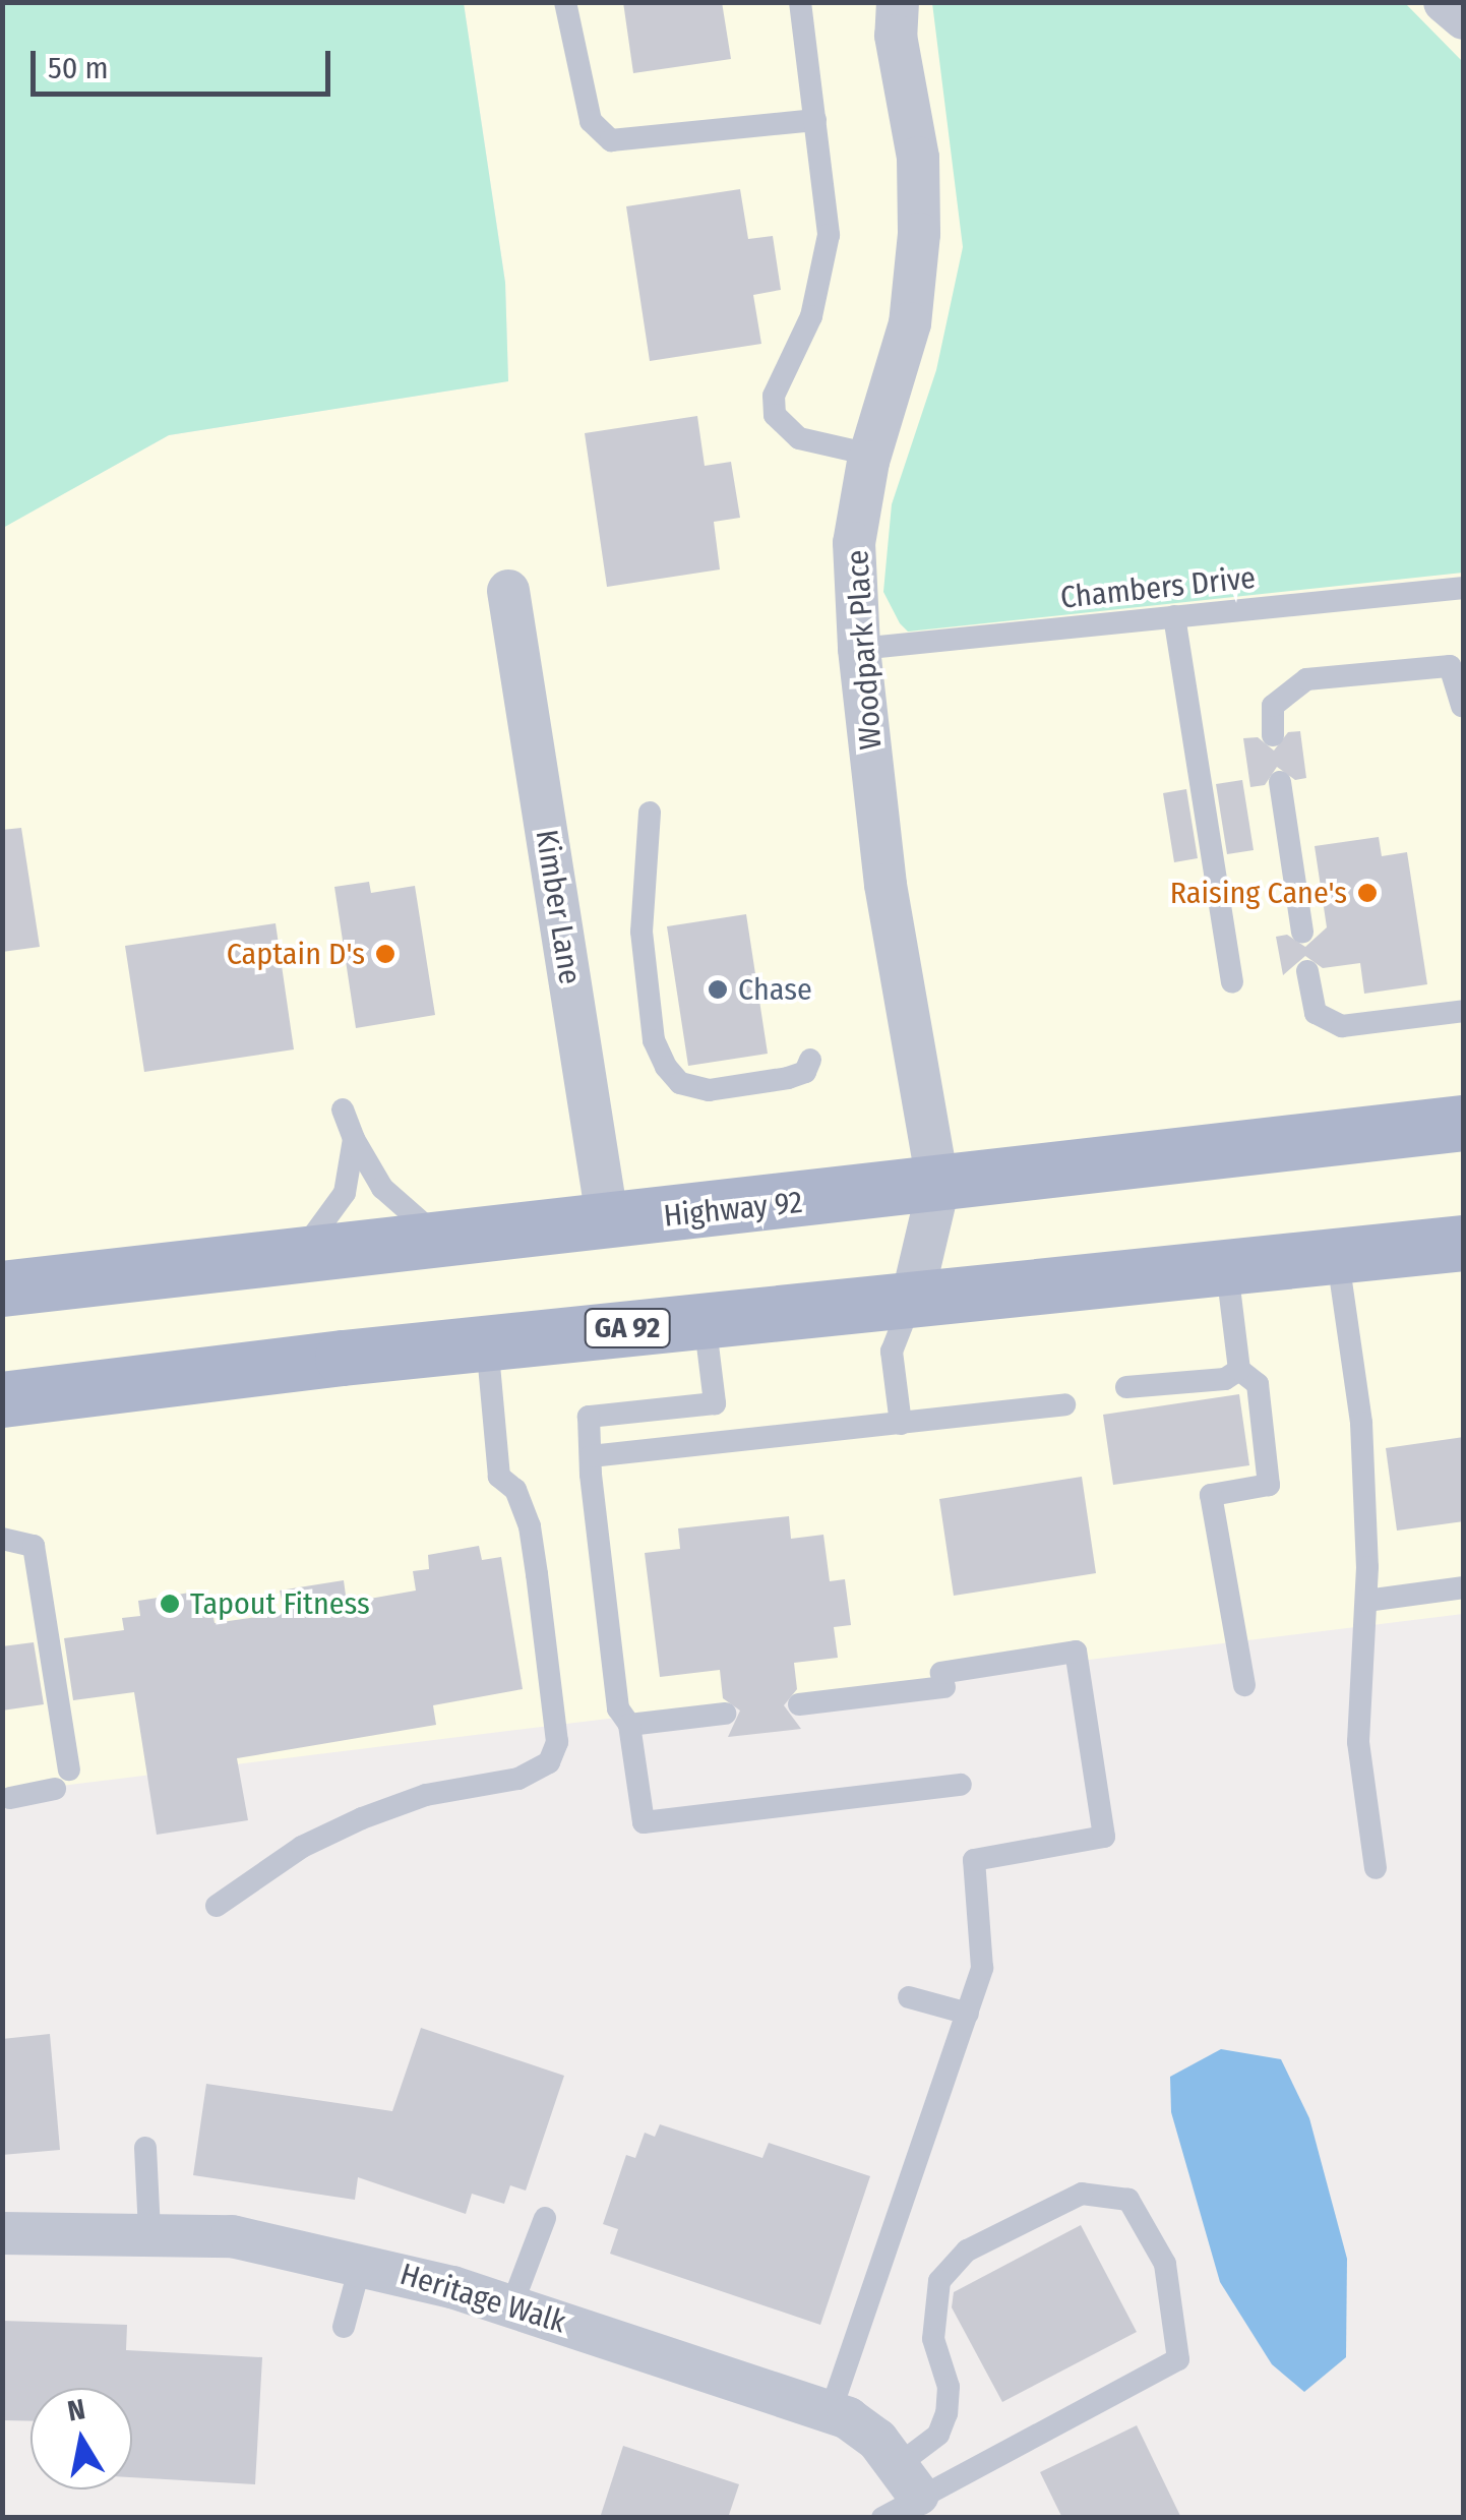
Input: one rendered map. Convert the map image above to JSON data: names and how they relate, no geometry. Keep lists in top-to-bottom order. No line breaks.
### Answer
{"streets":{"main road":["Highway 92","GA 92"],"street":["Woodpark Place","Kimber Lane","Heritage Walk"],"lane":["Chambers Drive"]},"crossings":[["Chambers Drive","Woodpark Place"],["Woodpark Place","Highway 92"],["Woodpark Place","GA 92"],["Kimber Lane","Highway 92"]],"places":["Raising Cane's","Captain D's","Chase","Tapout Fitness"],"scale_bar":"50 m","north":"top"}
